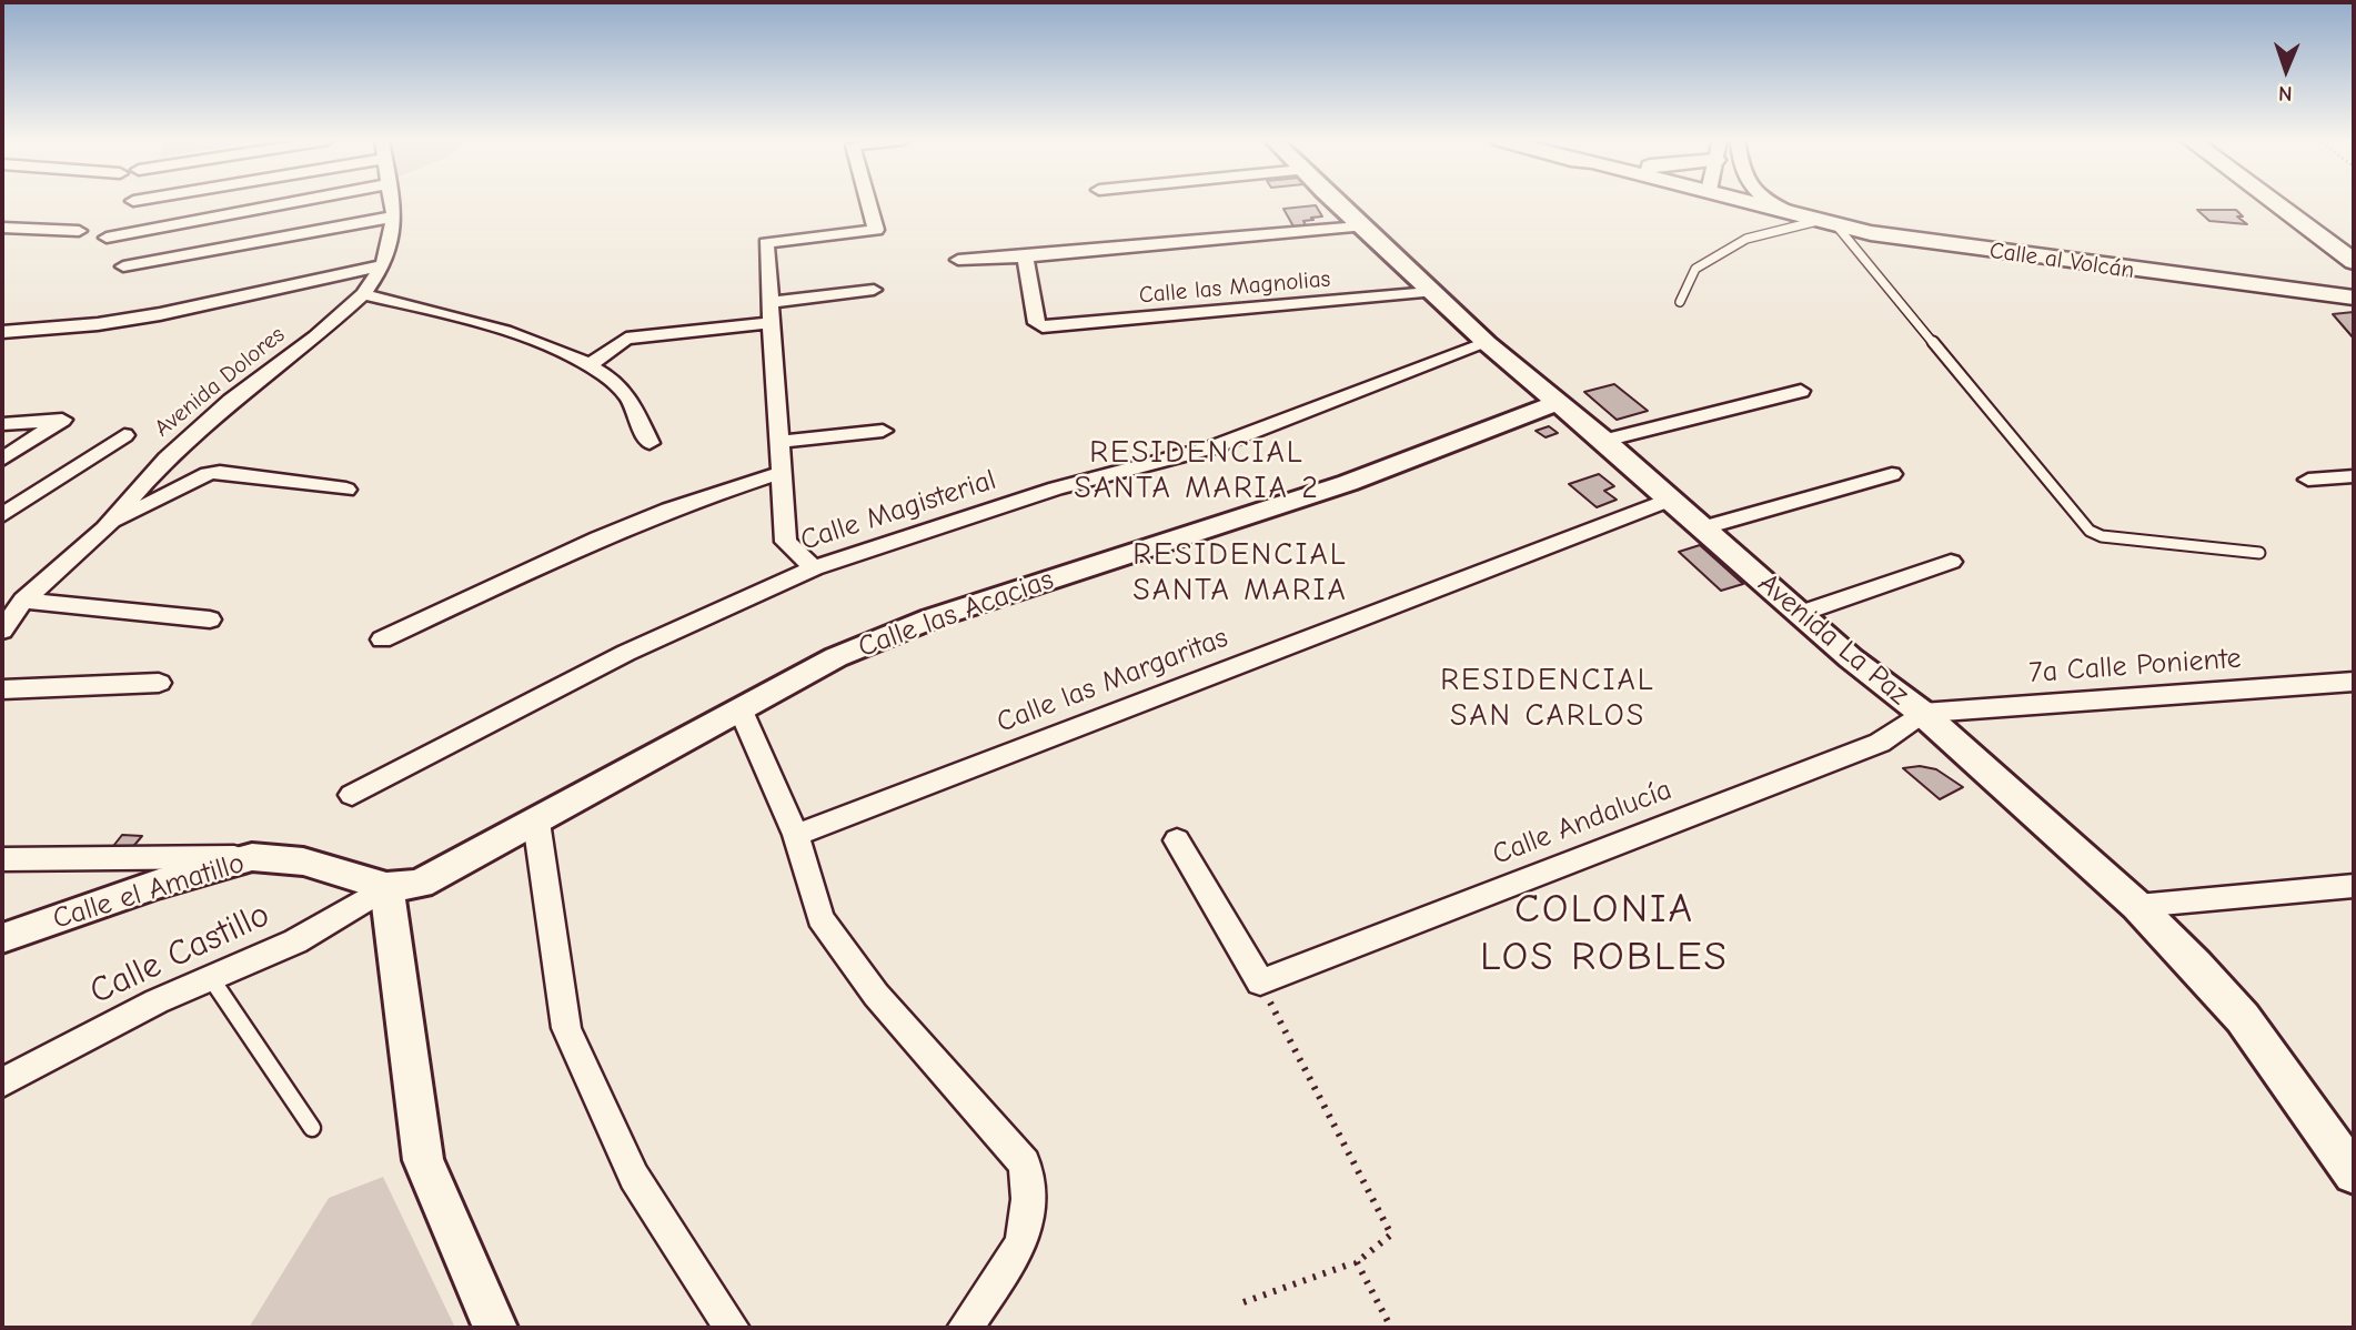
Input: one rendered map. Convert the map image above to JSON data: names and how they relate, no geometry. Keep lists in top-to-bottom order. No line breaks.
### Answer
{"streets":{"main road":["Calle al Volcán"],"street":["Calle las Magnolias","Avenida Dolores","Calle Magisterial","Calle las Acacias","Avenida La Paz","7a Calle Poniente","Calle las Margaritas","Calle Andalucía","Calle el Amatillo","Calle Castillo"]},"crossings":[["Calle las Magnolias","Avenida La Paz"],["Calle Magisterial","Avenida La Paz"],["Calle las Acacias","Avenida La Paz"],["Calle las Acacias","Calle el Amatillo"],["Calle las Acacias","Calle Castillo"],["Avenida La Paz","7a Calle Poniente"],["Avenida La Paz","Calle las Margaritas"],["Avenida La Paz","Calle Andalucía"],["7a Calle Poniente","Calle Andalucía"],["Calle el Amatillo","Calle Castillo"]],"districts":["RESIDENCIAL SANTA MARIA 2","RESIDENCIAL SANTA MARIA","RESIDENCIAL SAN CARLOS","COLONIA LOS ROBLES"],"north":"bottom"}
